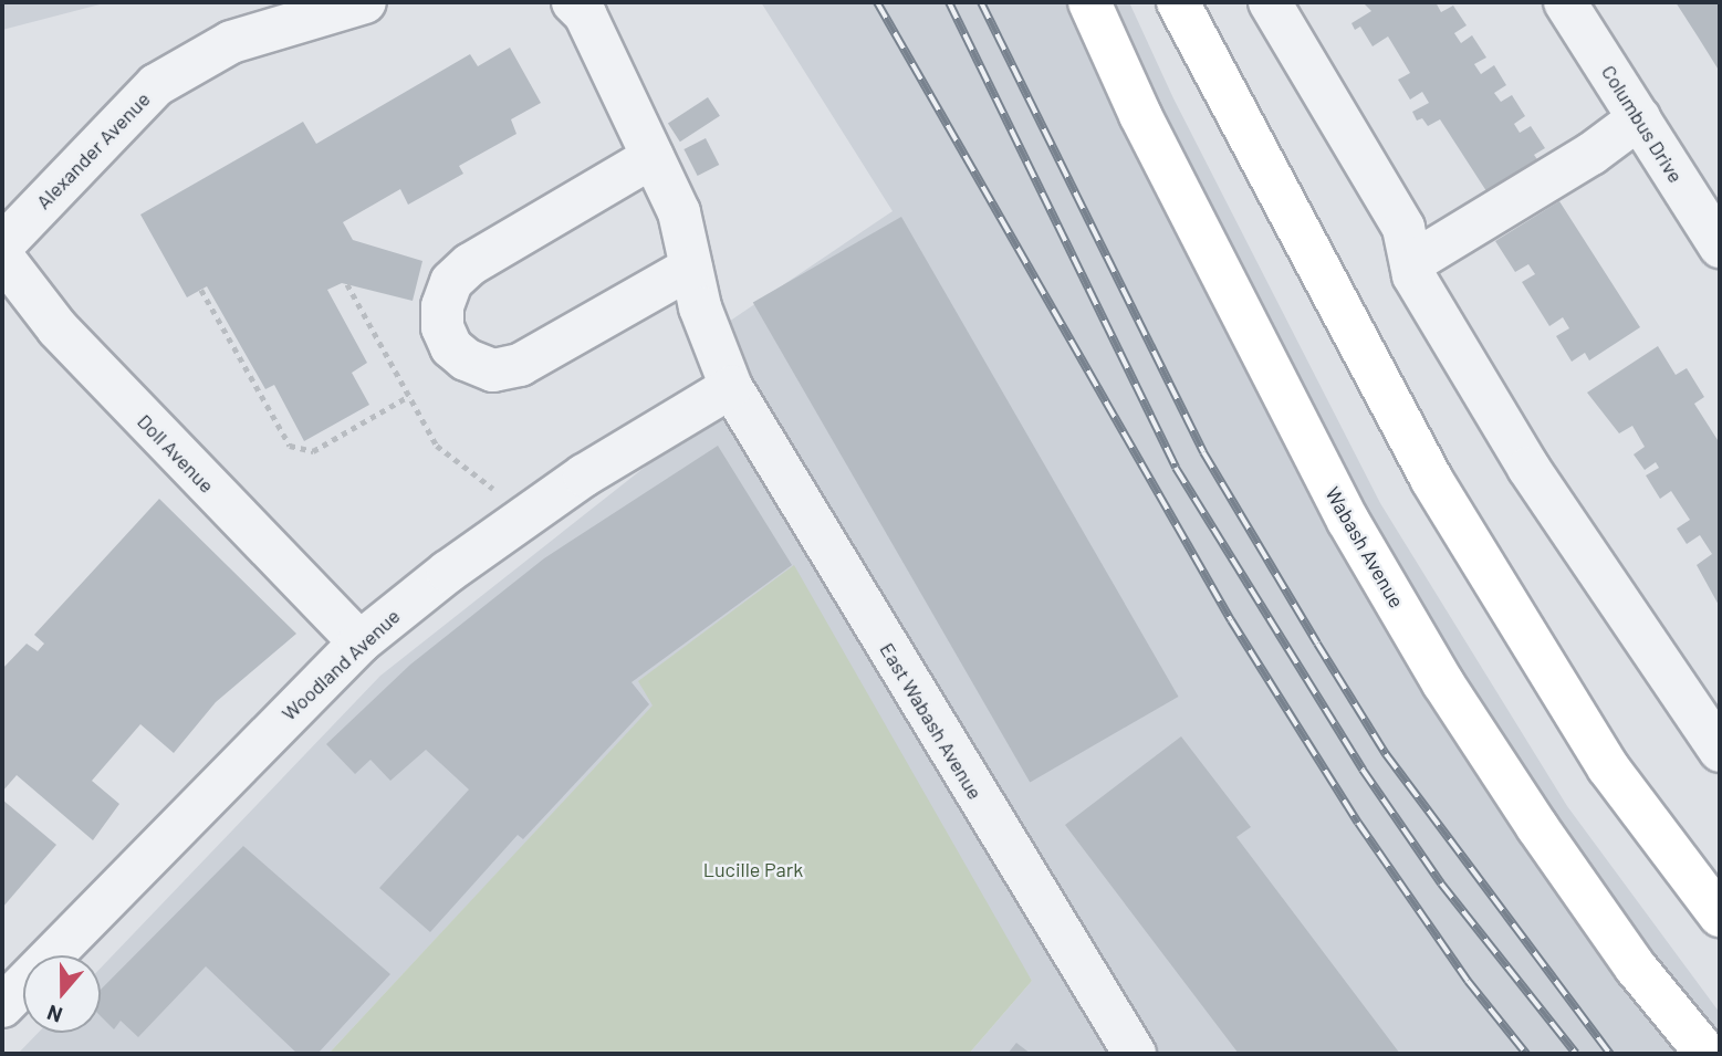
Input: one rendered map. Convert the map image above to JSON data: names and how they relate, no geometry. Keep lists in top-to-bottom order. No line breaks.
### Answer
{"streets":{"main road":["Wabash Avenue"],"street":["Columbus Drive","Alexander Avenue","Doll Avenue","Woodland Avenue","East Wabash Avenue"]},"crossings":[["Doll Avenue","Woodland Avenue"],["Woodland Avenue","East Wabash Avenue"]],"parks":["Lucille Park"],"north":"bottom"}
